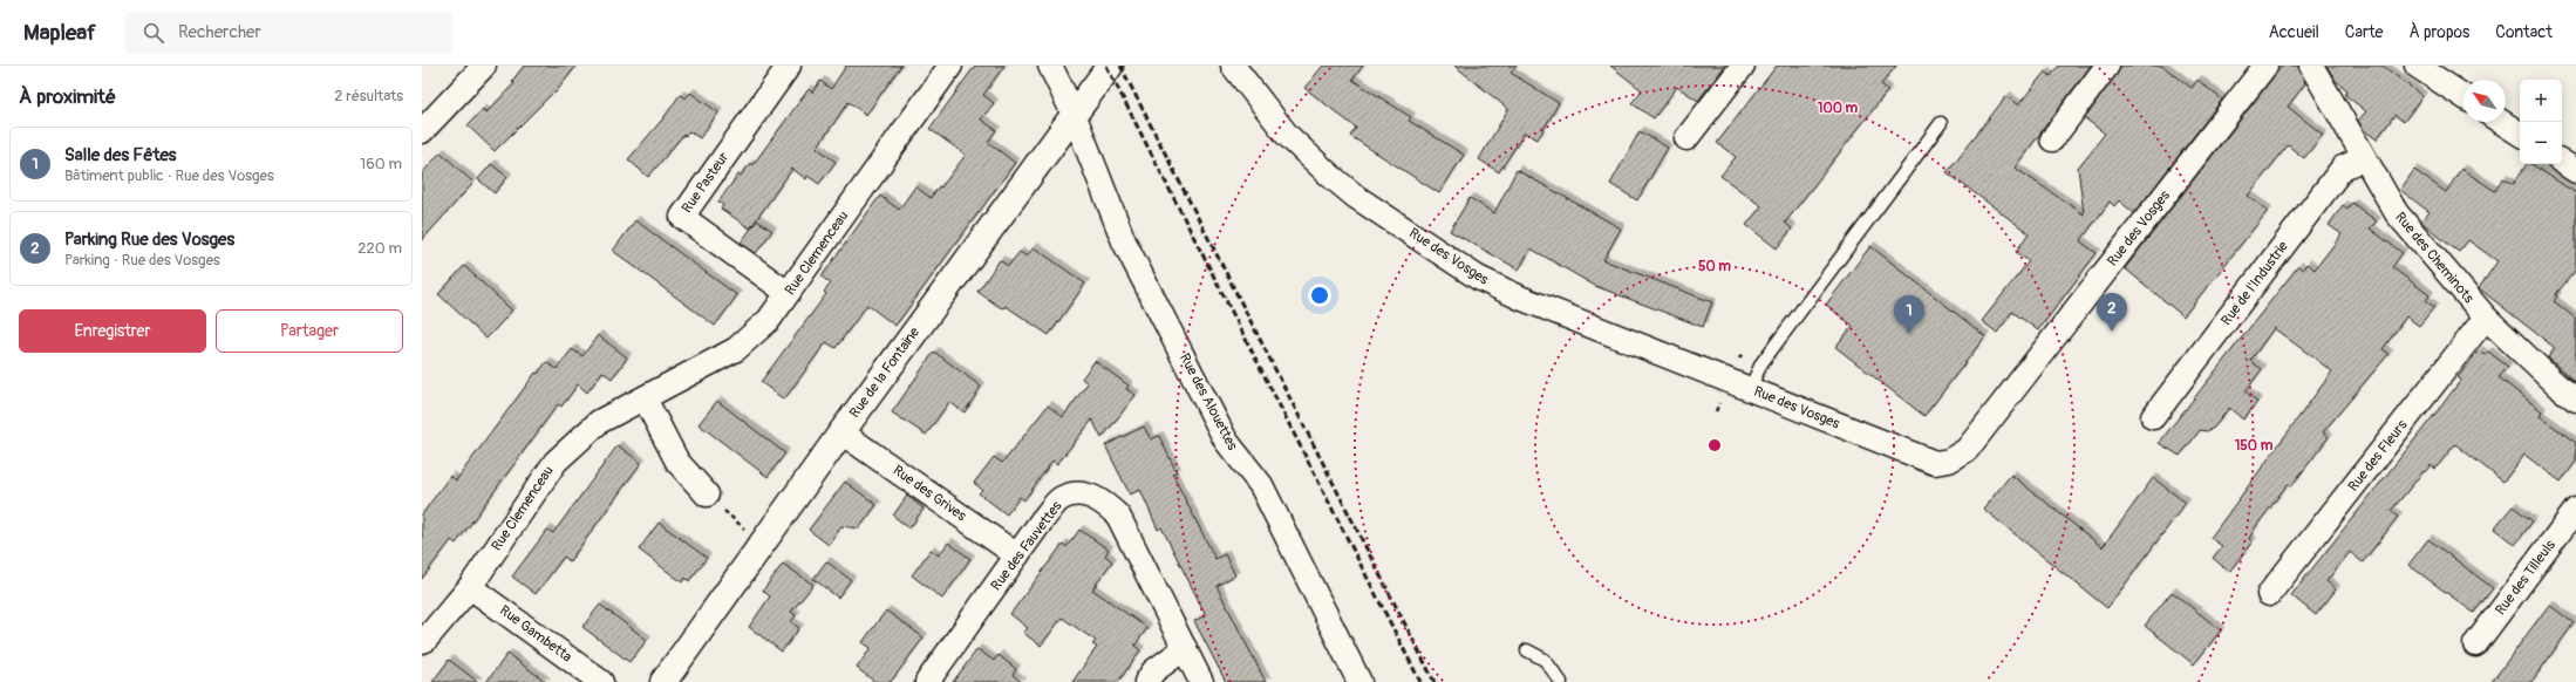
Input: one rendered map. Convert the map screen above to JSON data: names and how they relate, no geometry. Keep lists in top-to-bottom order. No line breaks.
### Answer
{"streets":{"street":["Rue Pasteur","Rue des Vosges","Rue Clemenceau","Rue des Cheminots","Rue de l'Industrie","Rue de la Fontaine","Rue des Alouettes","Rue des Fleurs","Rue des Grives","Rue des Fauvettes","Rue des Tilleuls","Rue Gambetta"]},"crossings":[["Rue Pasteur","Rue Clemenceau"],["Rue Clemenceau","Rue Gambetta"],["Rue des Cheminots","Rue de l'Industrie"],["Rue des Cheminots","Rue des Fleurs"],["Rue de la Fontaine","Rue des Alouettes"],["Rue de la Fontaine","Rue des Grives"],["Rue des Grives","Rue des Fauvettes"]],"north":"top left","page":{"header":"Mapleaf","search":"Rechercher","nav":["Accueil","Carte","À propos","Contact"],"heading":["À proximité","2 résultats"],"map_buttons":["+","−"],"list":[{"mark":"1","name":"Salle des Fêtes","note":"Bâtiment public · Rue des Vosges","value":"160 m"},{"mark":"2","name":"Parking Rue des Vosges","note":"Parking · Rue des Vosges","value":"220 m"}],"pins":["2","1"],"buttons":["Enregistrer","Partager"]},"rings":["100 m","50 m","150 m"]}
